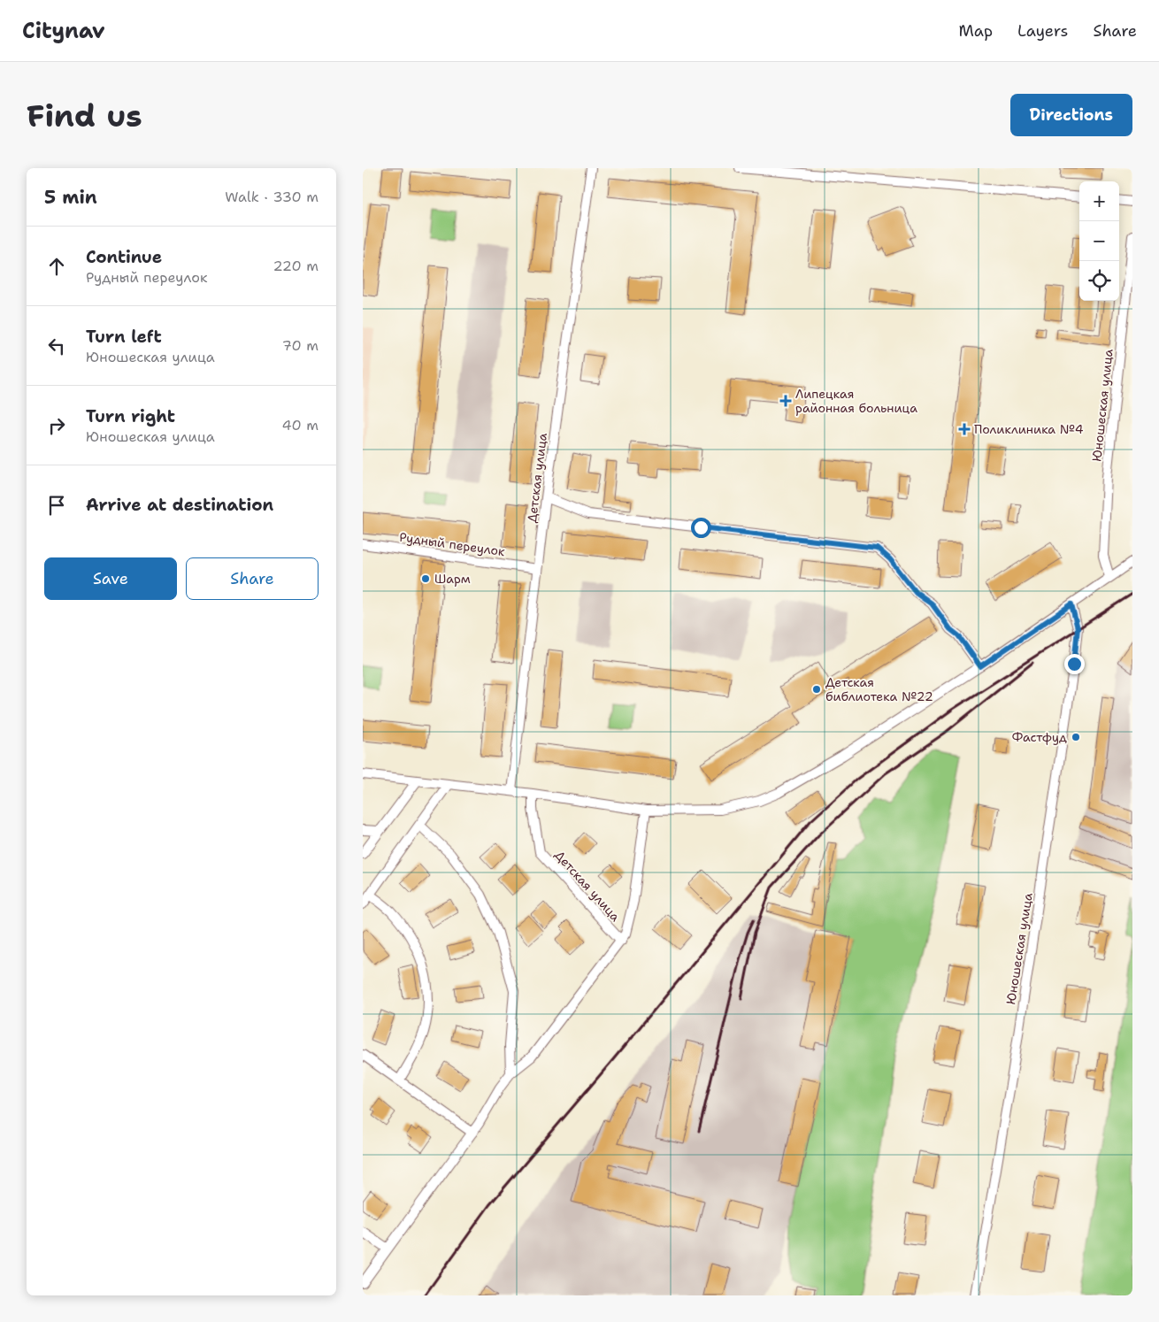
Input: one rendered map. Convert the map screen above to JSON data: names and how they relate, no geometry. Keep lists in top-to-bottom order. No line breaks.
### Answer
{"streets":{"street":["Юношеская улица","Детская улица","Рудный переулок"]},"crossings":[["Детская улица","Рудный переулок"]],"places":{"health":["Липецкая районная больница","Поликлиника №4"],"other":["Шарм","Детская библиотека №22","Фастфуд"]},"page":{"header":"Citynav","nav":["Map","Layers","Share"],"buttons":["Directions",["Save","Share"]],"title":"Find us","heading":["5 min","Walk · 330 m"],"map_buttons":["+","−"],"list":[["Continue","Рудный переулок","220 m"],["Turn left","Юношеская улица","70 m"],["Turn right","Юношеская улица","40 m"],"Arrive at destination"]}}
